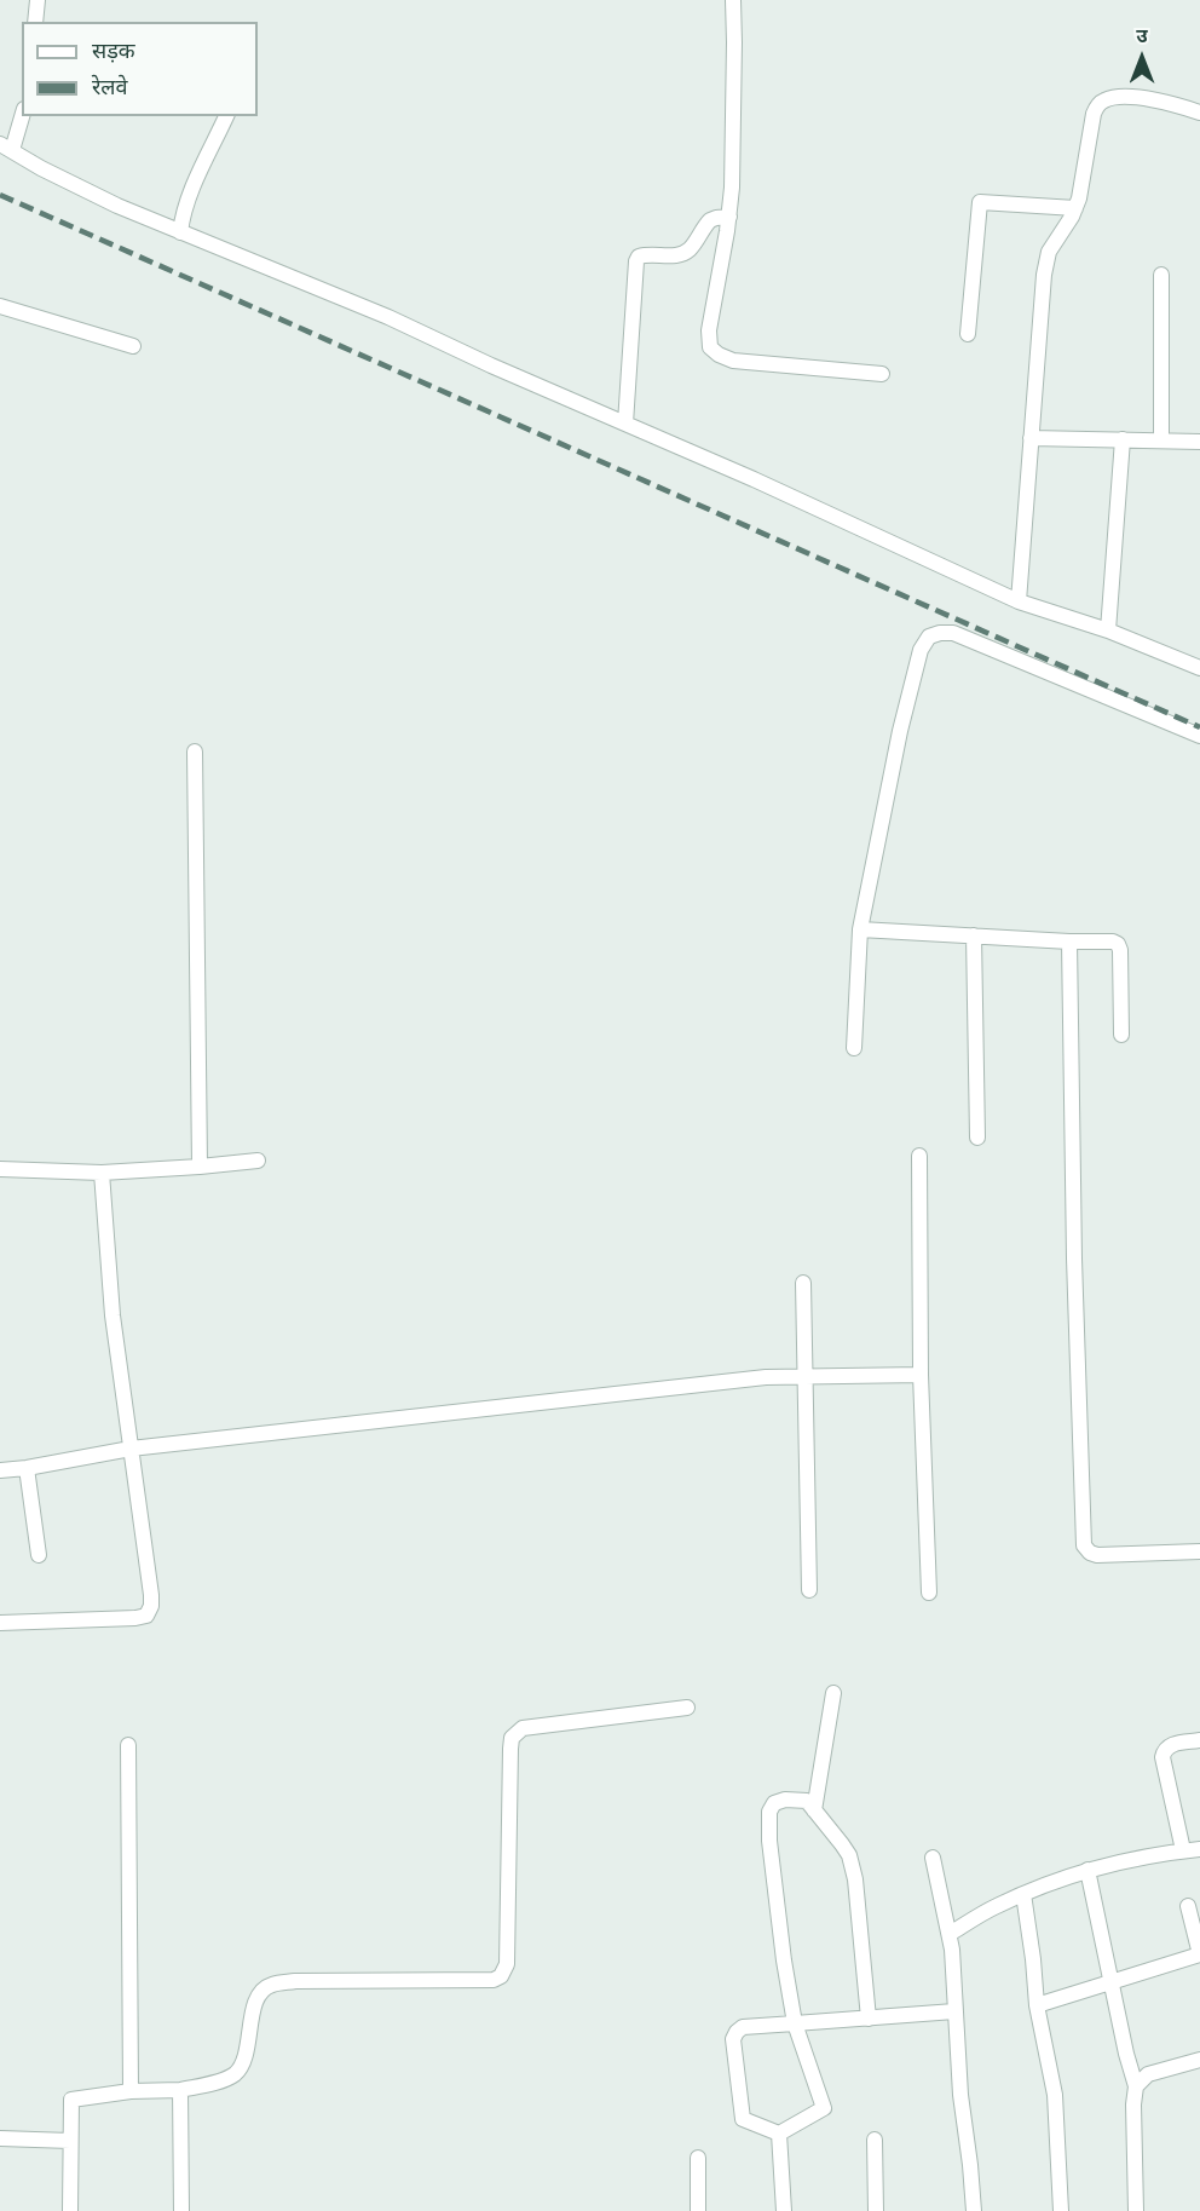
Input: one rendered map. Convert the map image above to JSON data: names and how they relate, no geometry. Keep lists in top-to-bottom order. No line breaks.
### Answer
{"legend":["सड़क","रेलवे"],"north":"top"}
